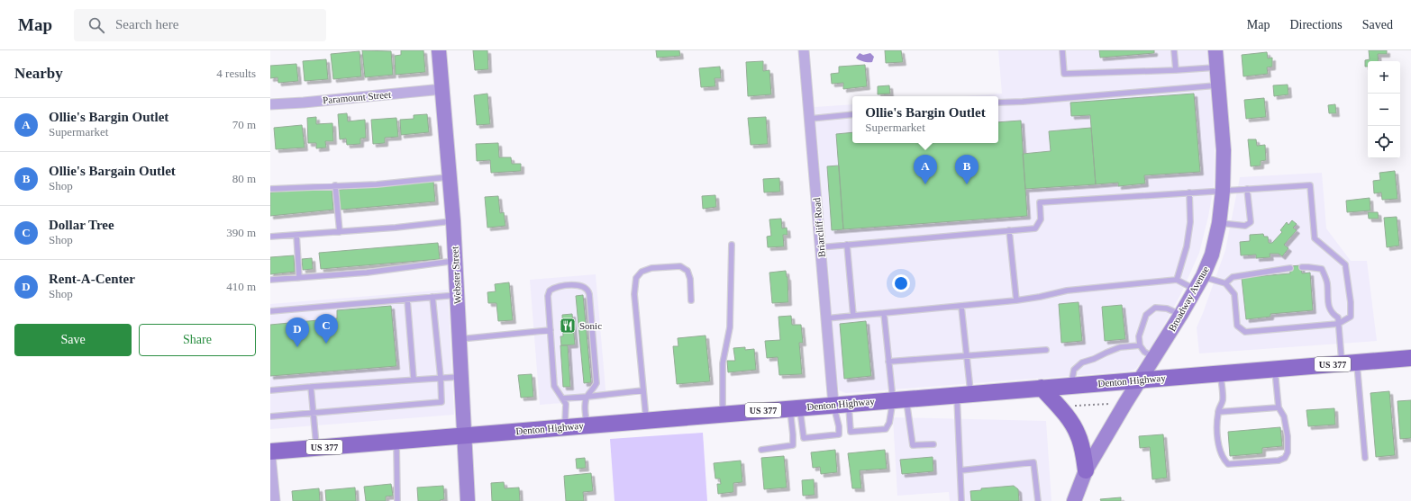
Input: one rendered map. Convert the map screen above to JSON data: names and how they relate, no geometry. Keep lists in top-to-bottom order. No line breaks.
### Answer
{"streets":{"main road":["Webster Street","Broadway Avenue","US 377","Denton Highway"],"street":["Paramount Street","Briarcliff Road"]},"crossings":[["Paramount Street","Webster Street"],["Briarcliff Road","Denton Highway"],["Webster Street","Denton Highway"],["Broadway Avenue","Denton Highway"]],"places":{"restaurant":["Sonic"]},"page":{"header":"Map","search":"Search here","nav":["Map","Directions","Saved"],"heading":["Nearby","4 results"],"map_buttons":["+","−"],"popup":["Ollie's Bargin Outlet","Supermarket"],"list":[{"mark":"A","name":"Ollie's Bargin Outlet","note":"Supermarket","value":"70 m"},{"mark":"B","name":"Ollie's Bargain Outlet","note":"Shop","value":"80 m"},{"mark":"C","name":"Dollar Tree","note":"Shop","value":"390 m"},{"mark":"D","name":"Rent-A-Center","note":"Shop","value":"410 m"}],"pins":["A","B","C","D"],"buttons":["Save","Share"]}}
